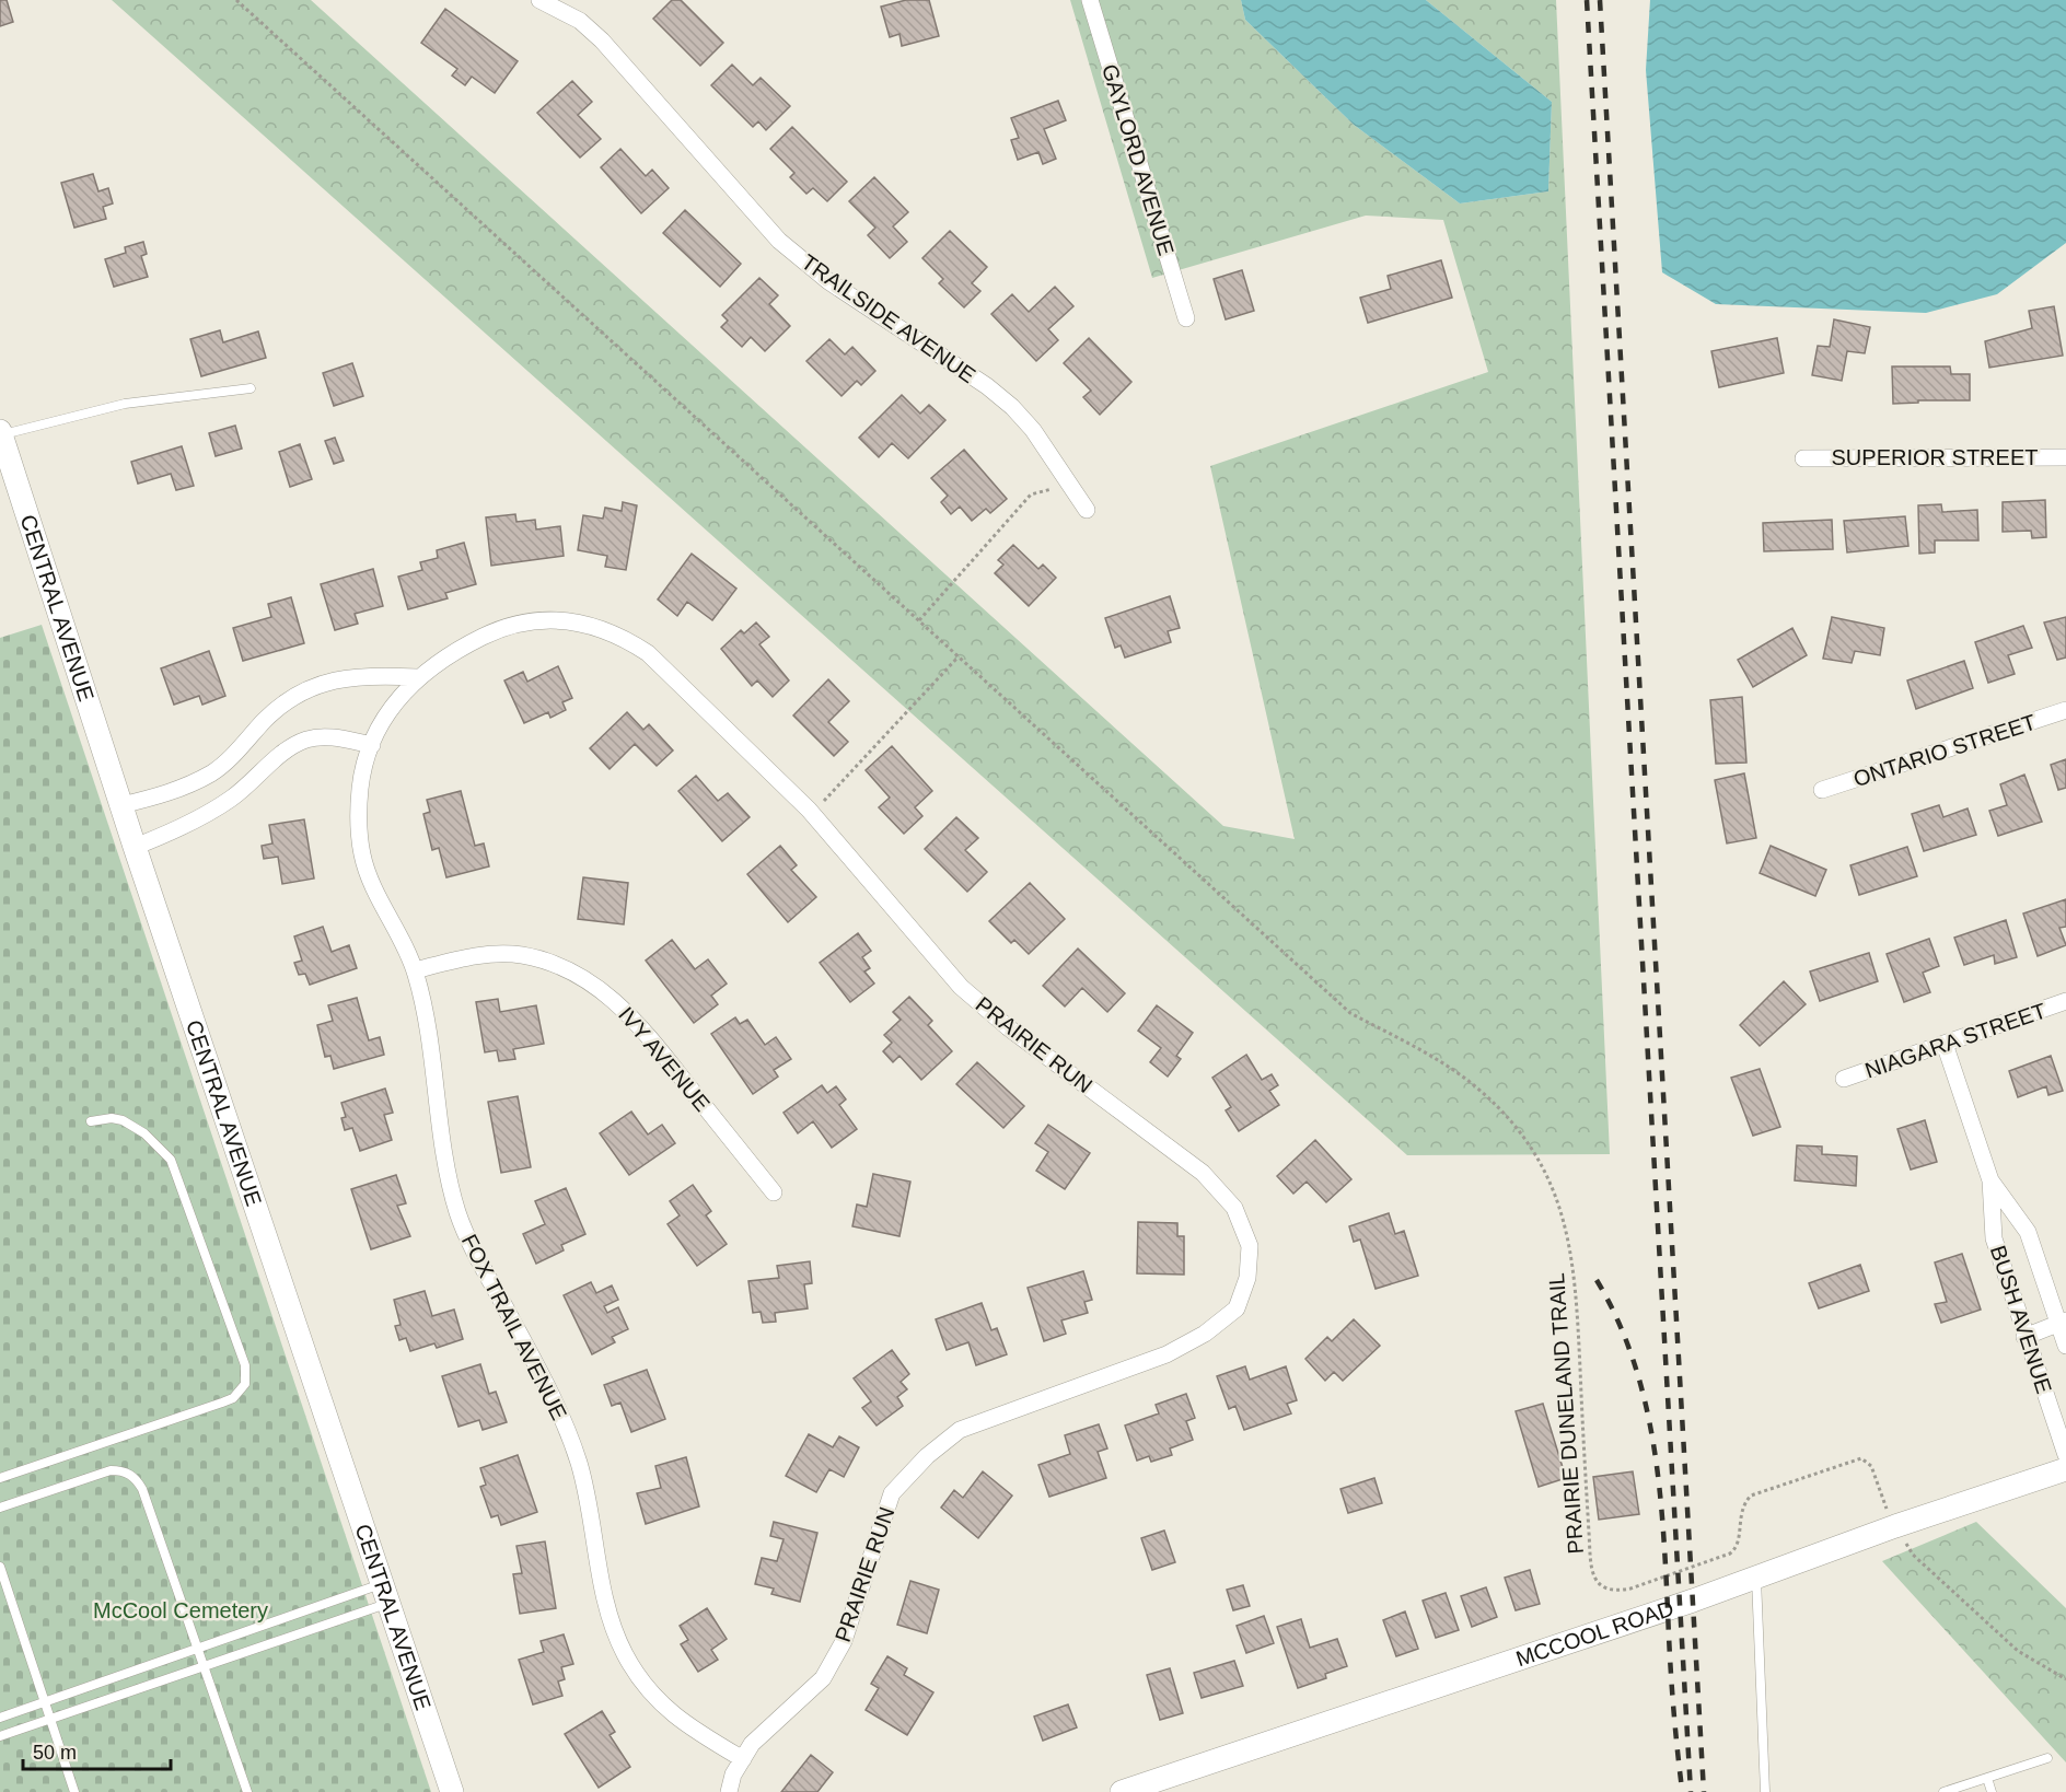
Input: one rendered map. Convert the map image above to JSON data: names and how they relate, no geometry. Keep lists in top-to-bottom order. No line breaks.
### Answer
{"streets":{"street":["GAYLORD AVENUE","TRAILSIDE AVENUE","SUPERIOR STREET","CENTRAL AVENUE","ONTARIO STREET","NIAGARA STREET","PRAIRIE RUN","IVY AVENUE","BUSH AVENUE","FOX TRAIL AVENUE","MCCOOL ROAD"],"path":["PRAIRIE DUNELAND TRAIL"]},"crossings":[["NIAGARA STREET","BUSH AVENUE"],["PRAIRIE RUN","IVY AVENUE"],["PRAIRIE RUN","FOX TRAIL AVENUE"],["IVY AVENUE","FOX TRAIL AVENUE"],["PRAIRIE DUNELAND TRAIL","MCCOOL ROAD"]],"parks":["McCool Cemetery"],"scale_bar":"50 m"}
